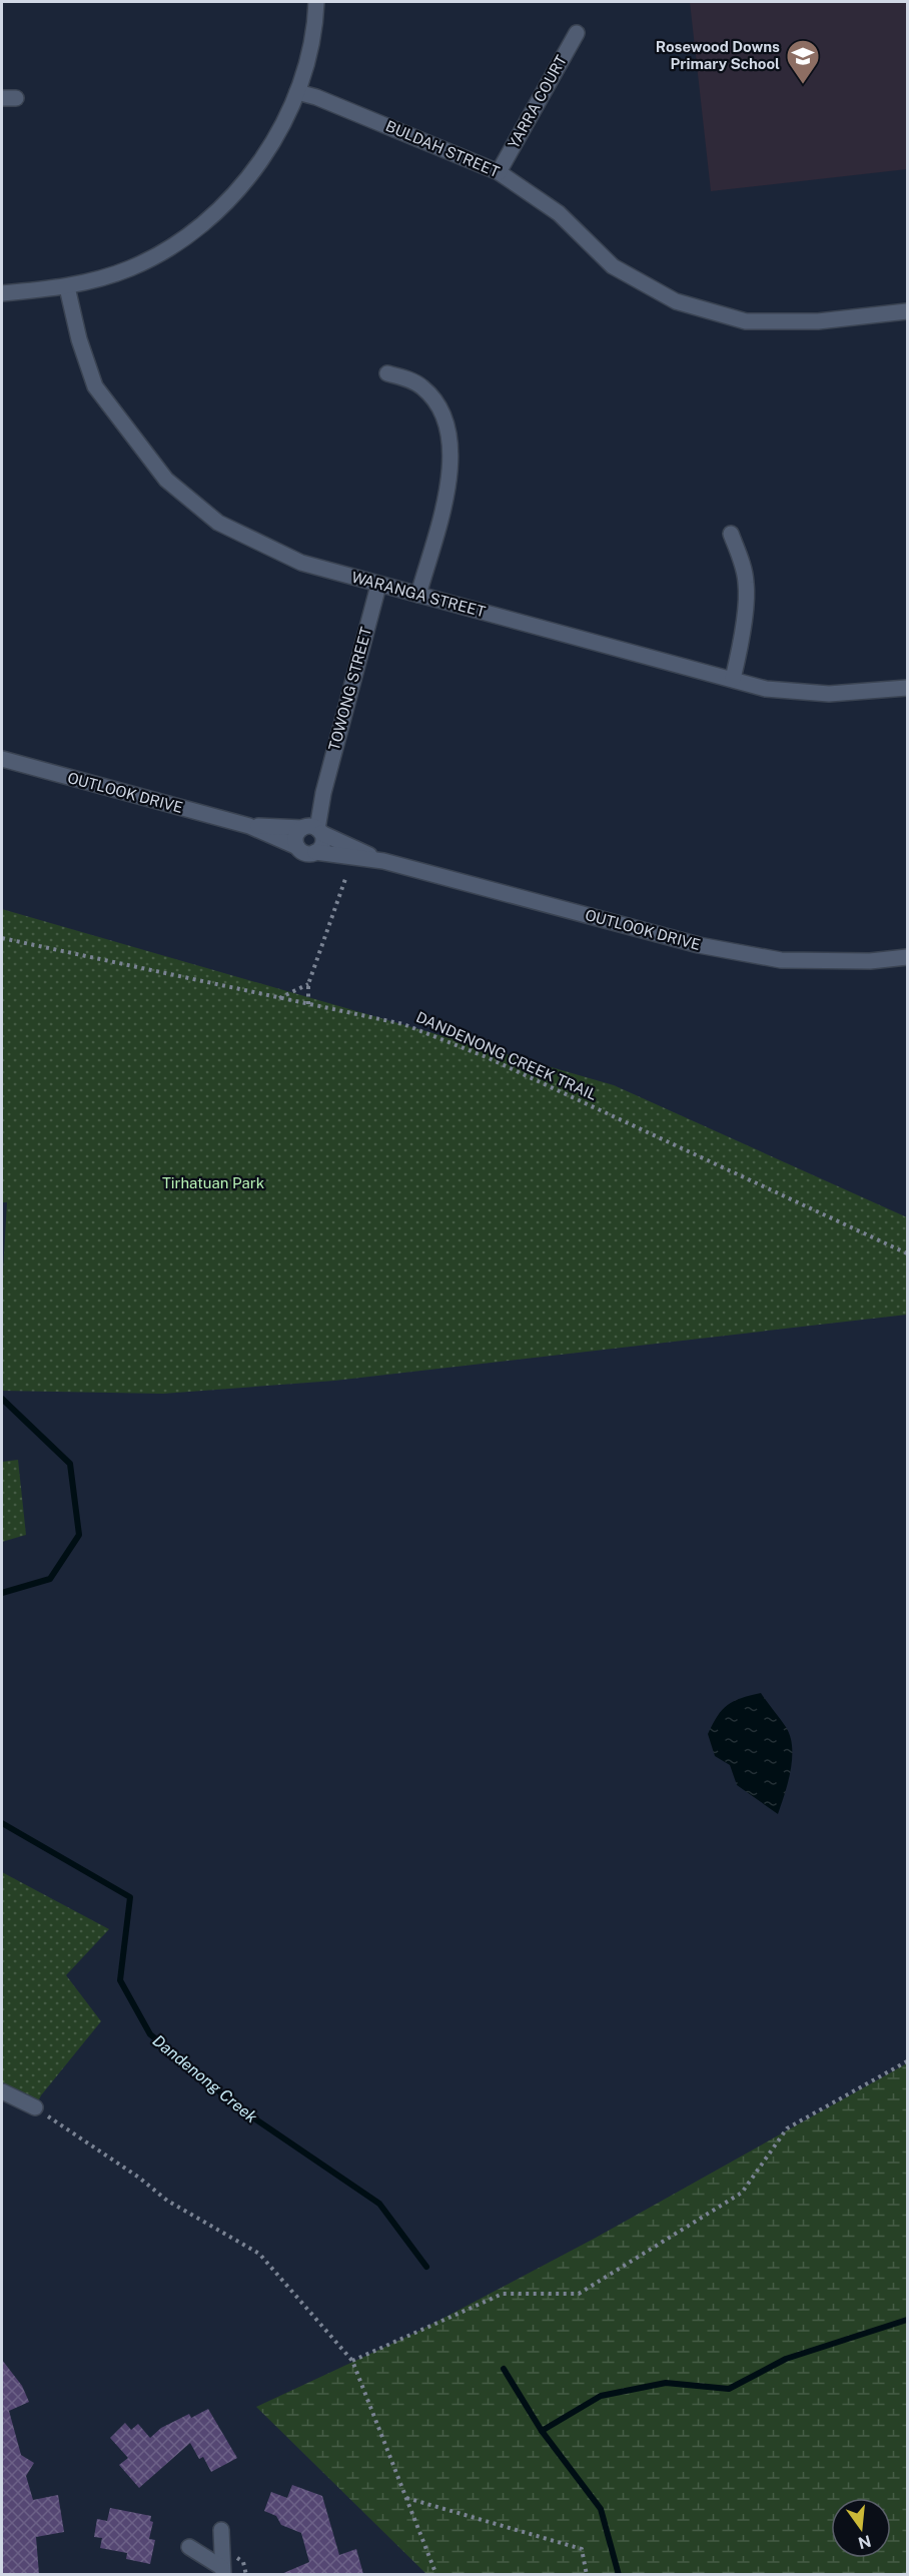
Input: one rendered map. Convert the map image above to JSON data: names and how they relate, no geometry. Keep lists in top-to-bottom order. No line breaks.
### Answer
{"streets":{"street":["YARRA COURT","BULDAH STREET","WARANGA STREET","TOWONG STREET","OUTLOOK DRIVE"],"path":["DANDENONG CREEK TRAIL"]},"crossings":[["YARRA COURT","BULDAH STREET"],["WARANGA STREET","TOWONG STREET"],["TOWONG STREET","OUTLOOK DRIVE"]],"water":["Dandenong Creek"],"parks":["Tirhatuan Park"],"places":{"school or university":["Rosewood Downs Primary School"]},"north":"bottom"}
